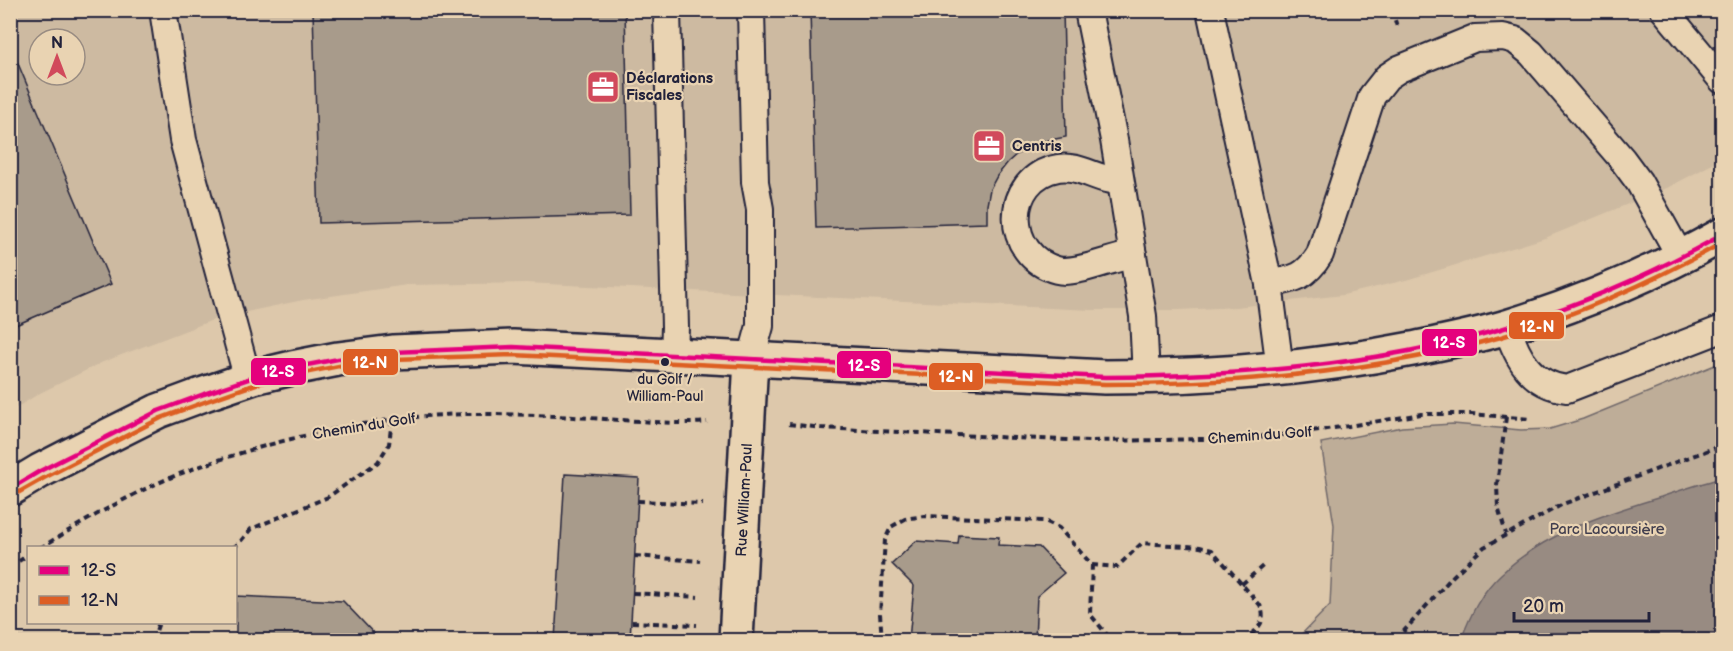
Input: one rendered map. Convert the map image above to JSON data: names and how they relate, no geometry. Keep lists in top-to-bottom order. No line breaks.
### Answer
{"streets":{"street":["Rue William-Paul"],"path":["Chemin du Golf"]},"parks":["Parc Lacoursière"],"places":{"office":["Déclarations Fiscales","Centris"],"other":["du Golf / William-Paul"]},"lines":["transit line 12-S","transit line 12-N"],"legend":["12-S","12-N"],"scale_bar":"20 m","north":"top"}
